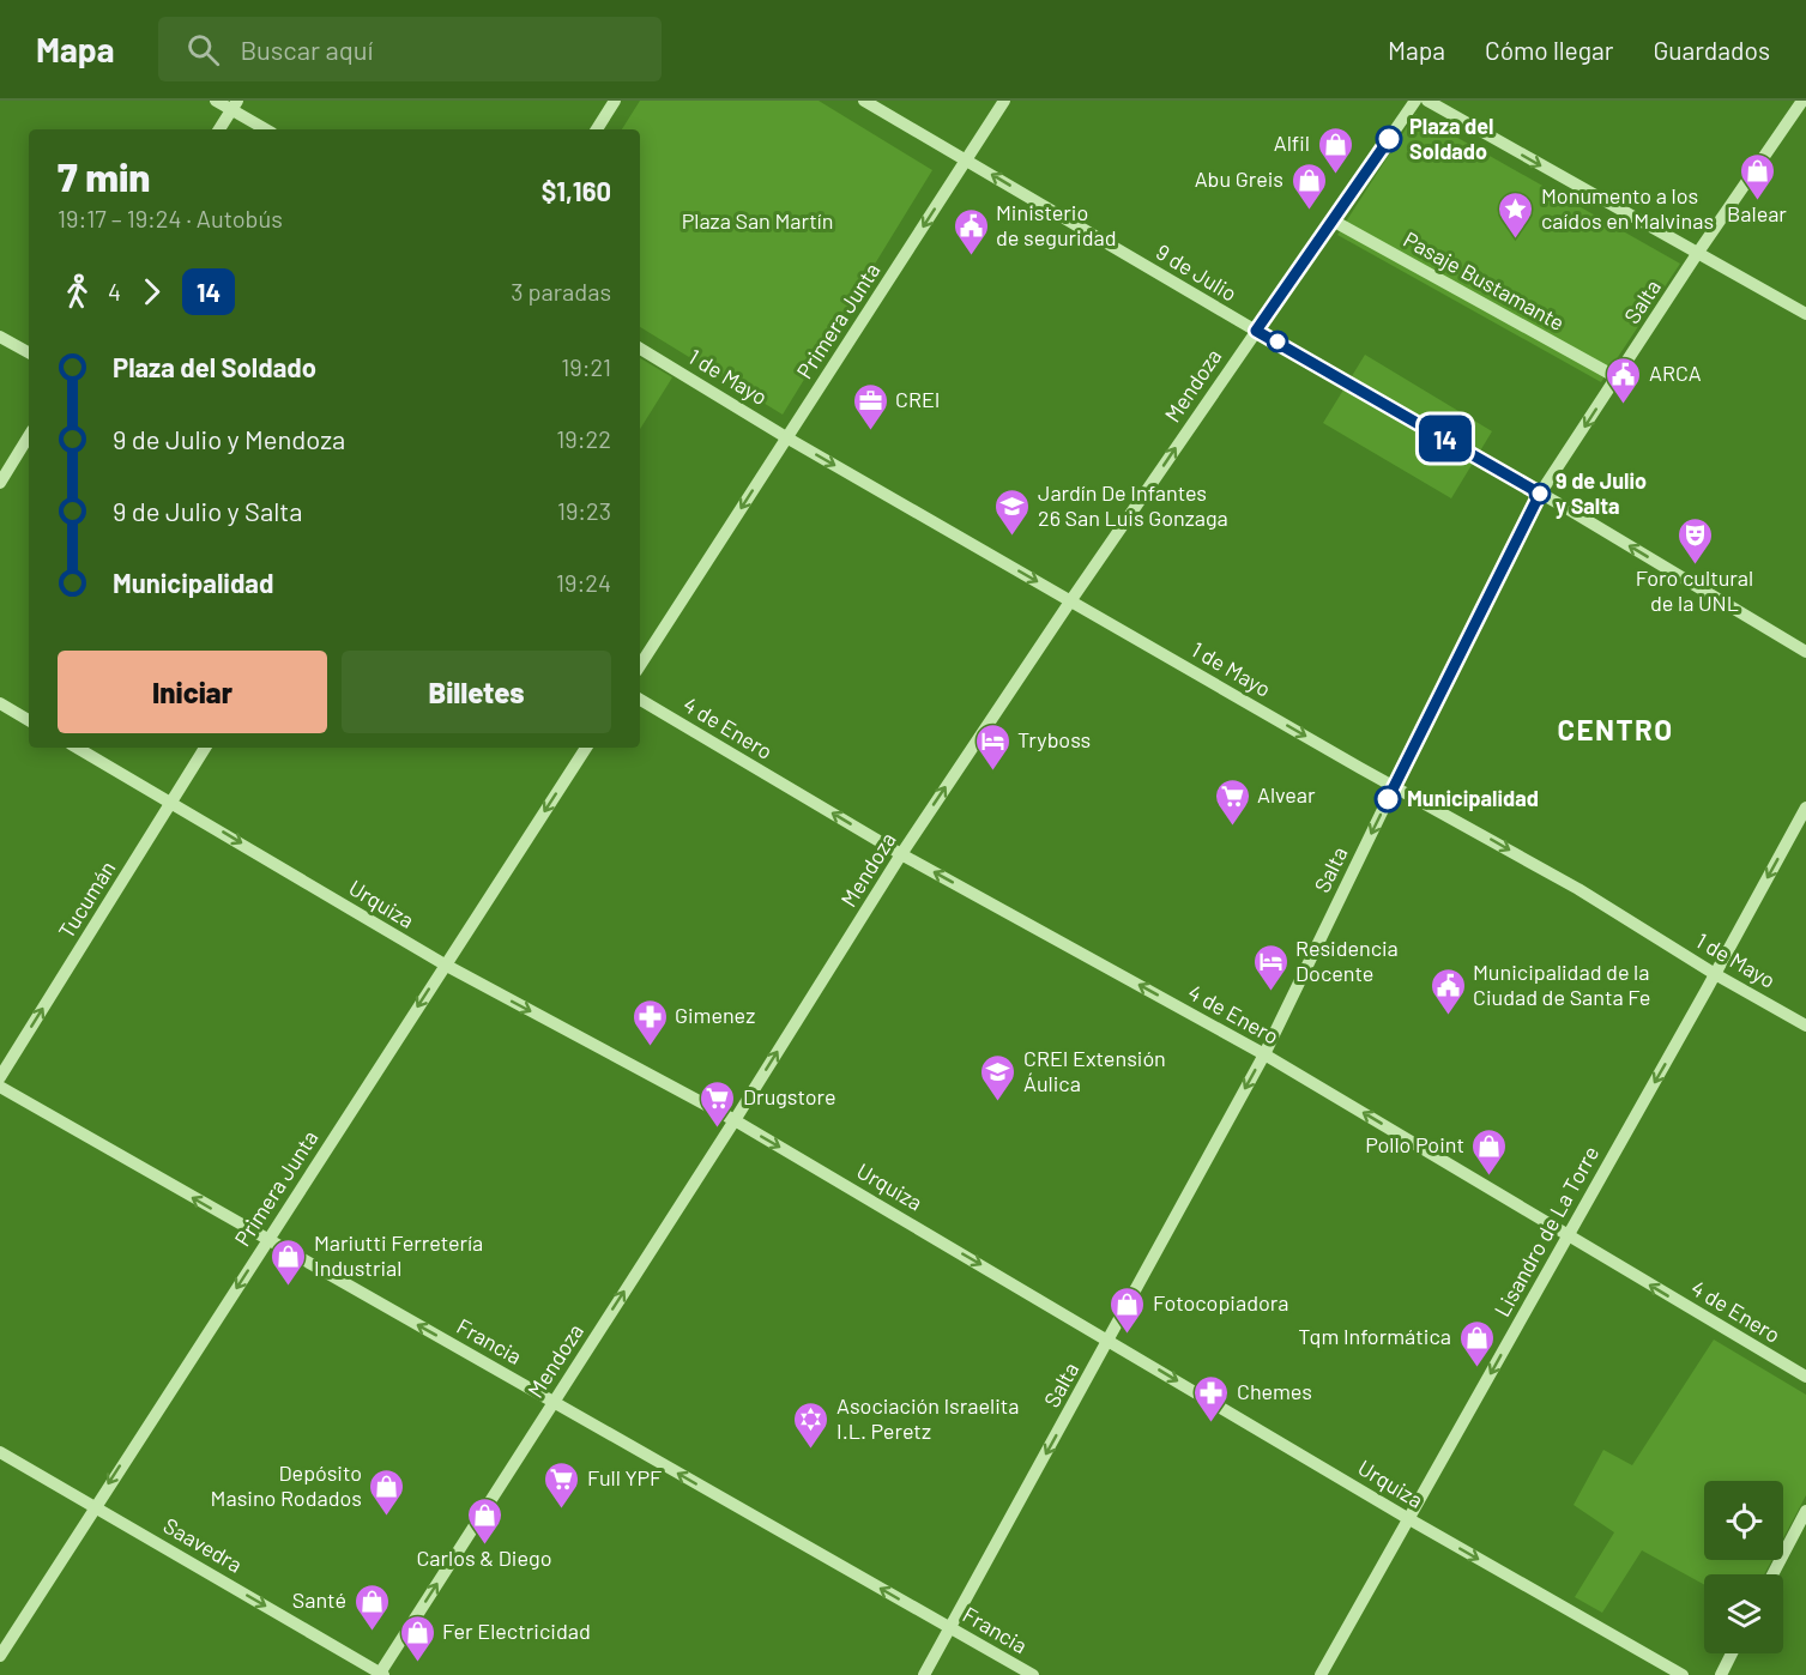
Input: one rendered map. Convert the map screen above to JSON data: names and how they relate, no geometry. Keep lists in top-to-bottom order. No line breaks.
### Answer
{"streets":{"street":["9 de Julio","Pasaje Bustamante","Salta","Primera Junta","1 de Mayo","Mendoza","4 de Enero","Tucumán","Urquiza","Lisandro de La Torre","Francia","Saavedra"]},"crossings":[["9 de Julio","Salta"],["9 de Julio","Primera Junta"],["9 de Julio","Mendoza"],["Pasaje Bustamante","Salta"],["Pasaje Bustamante","Mendoza"],["Salta","1 de Mayo"],["Salta","4 de Enero"],["Salta","Urquiza"],["Salta","Francia"],["Primera Junta","1 de Mayo"],["Primera Junta","Urquiza"],["Primera Junta","Francia"],["Primera Junta","Saavedra"],["1 de Mayo","Mendoza"],["1 de Mayo","Lisandro de La Torre"],["Mendoza","4 de Enero"],["Mendoza","Urquiza"],["Mendoza","Francia"],["Mendoza","Saavedra"],["4 de Enero","Lisandro de La Torre"],["Tucumán","Urquiza"],["Urquiza","Lisandro de La Torre"]],"one_way":["9 de Julio","Salta","Primera Junta","1 de Mayo","Mendoza","4 de Enero","Tucumán","Urquiza","Lisandro de La Torre","Francia","Saavedra"],"districts":["CENTRO"],"parks":["Plaza San Martín"],"places":{"other":["Plaza del Soldado","9 de Julio y Salta","Municipalidad"],"shop":["Alfil","Balear","Abu Greis","Pollo Point","Mariutti Ferretería Industrial","Fotocopiadora","Tqm Informática","Depósito Masino Rodados","Carlos & Diego","Santé","Fer Electricidad"],"place":["Monumento a los caídos en Malvinas"],"public building":["Ministerio de seguridad","ARCA","Municipalidad de la Ciudad de Santa Fe"],"office":["CREI"],"school or university":["Jardín De Infantes 26 San Luis Gonzaga","CREI Extensión Áulica"],"theatre":["Foro cultural de la UNL"],"hotel":["Tryboss","Residencia Docente"],"supermarket":["Alvear","Drugstore","Full YPF"],"pharmacy":["Gimenez","Chemes"],"synagogue":["Asociación Israelita I.L. Peretz"]},"lines":["bus line 14"],"page":{"header":"Mapa","search":"Buscar aquí","nav":["Mapa","Cómo llegar","Guardados"],"on_map":"14","heading":["7 min","19:17 – 19:24 · Autobús","$1,160"],"legs":["4","14","3 paradas"],"list":[{"name":"Plaza del Soldado","value":"19:21"},{"name":"9 de Julio y Mendoza","value":"19:22"},{"name":"9 de Julio y Salta","value":"19:23"},{"name":"Municipalidad","value":"19:24"}],"buttons":["Iniciar","Billetes"]}}
